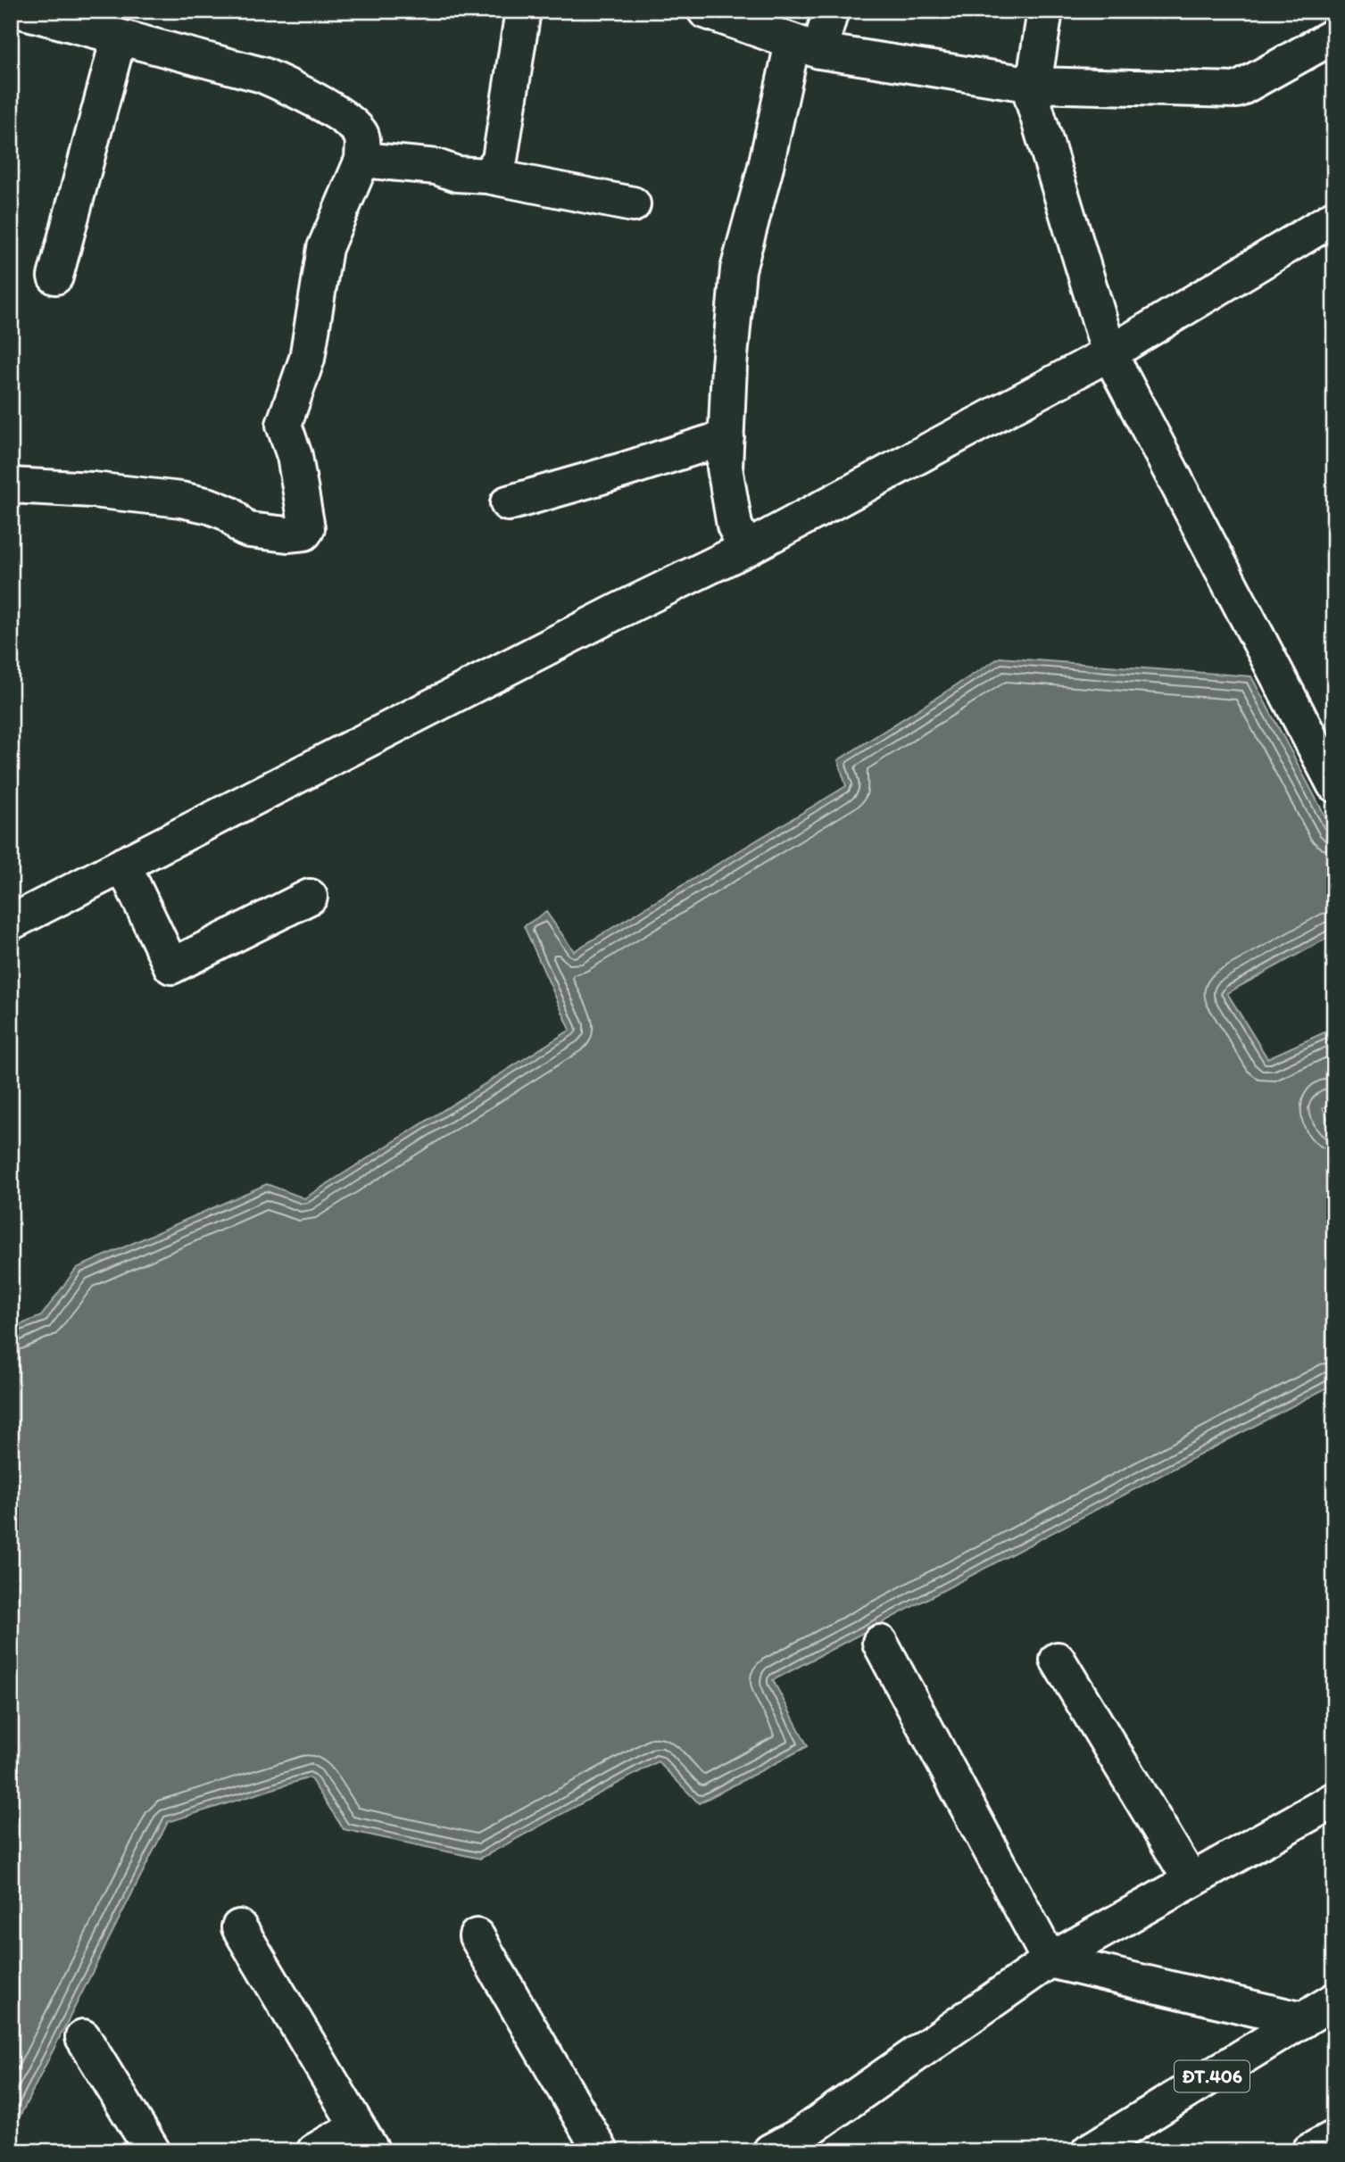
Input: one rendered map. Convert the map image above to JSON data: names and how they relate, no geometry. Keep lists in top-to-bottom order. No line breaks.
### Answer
{"streets":{"street":["ĐT.406"]}}
